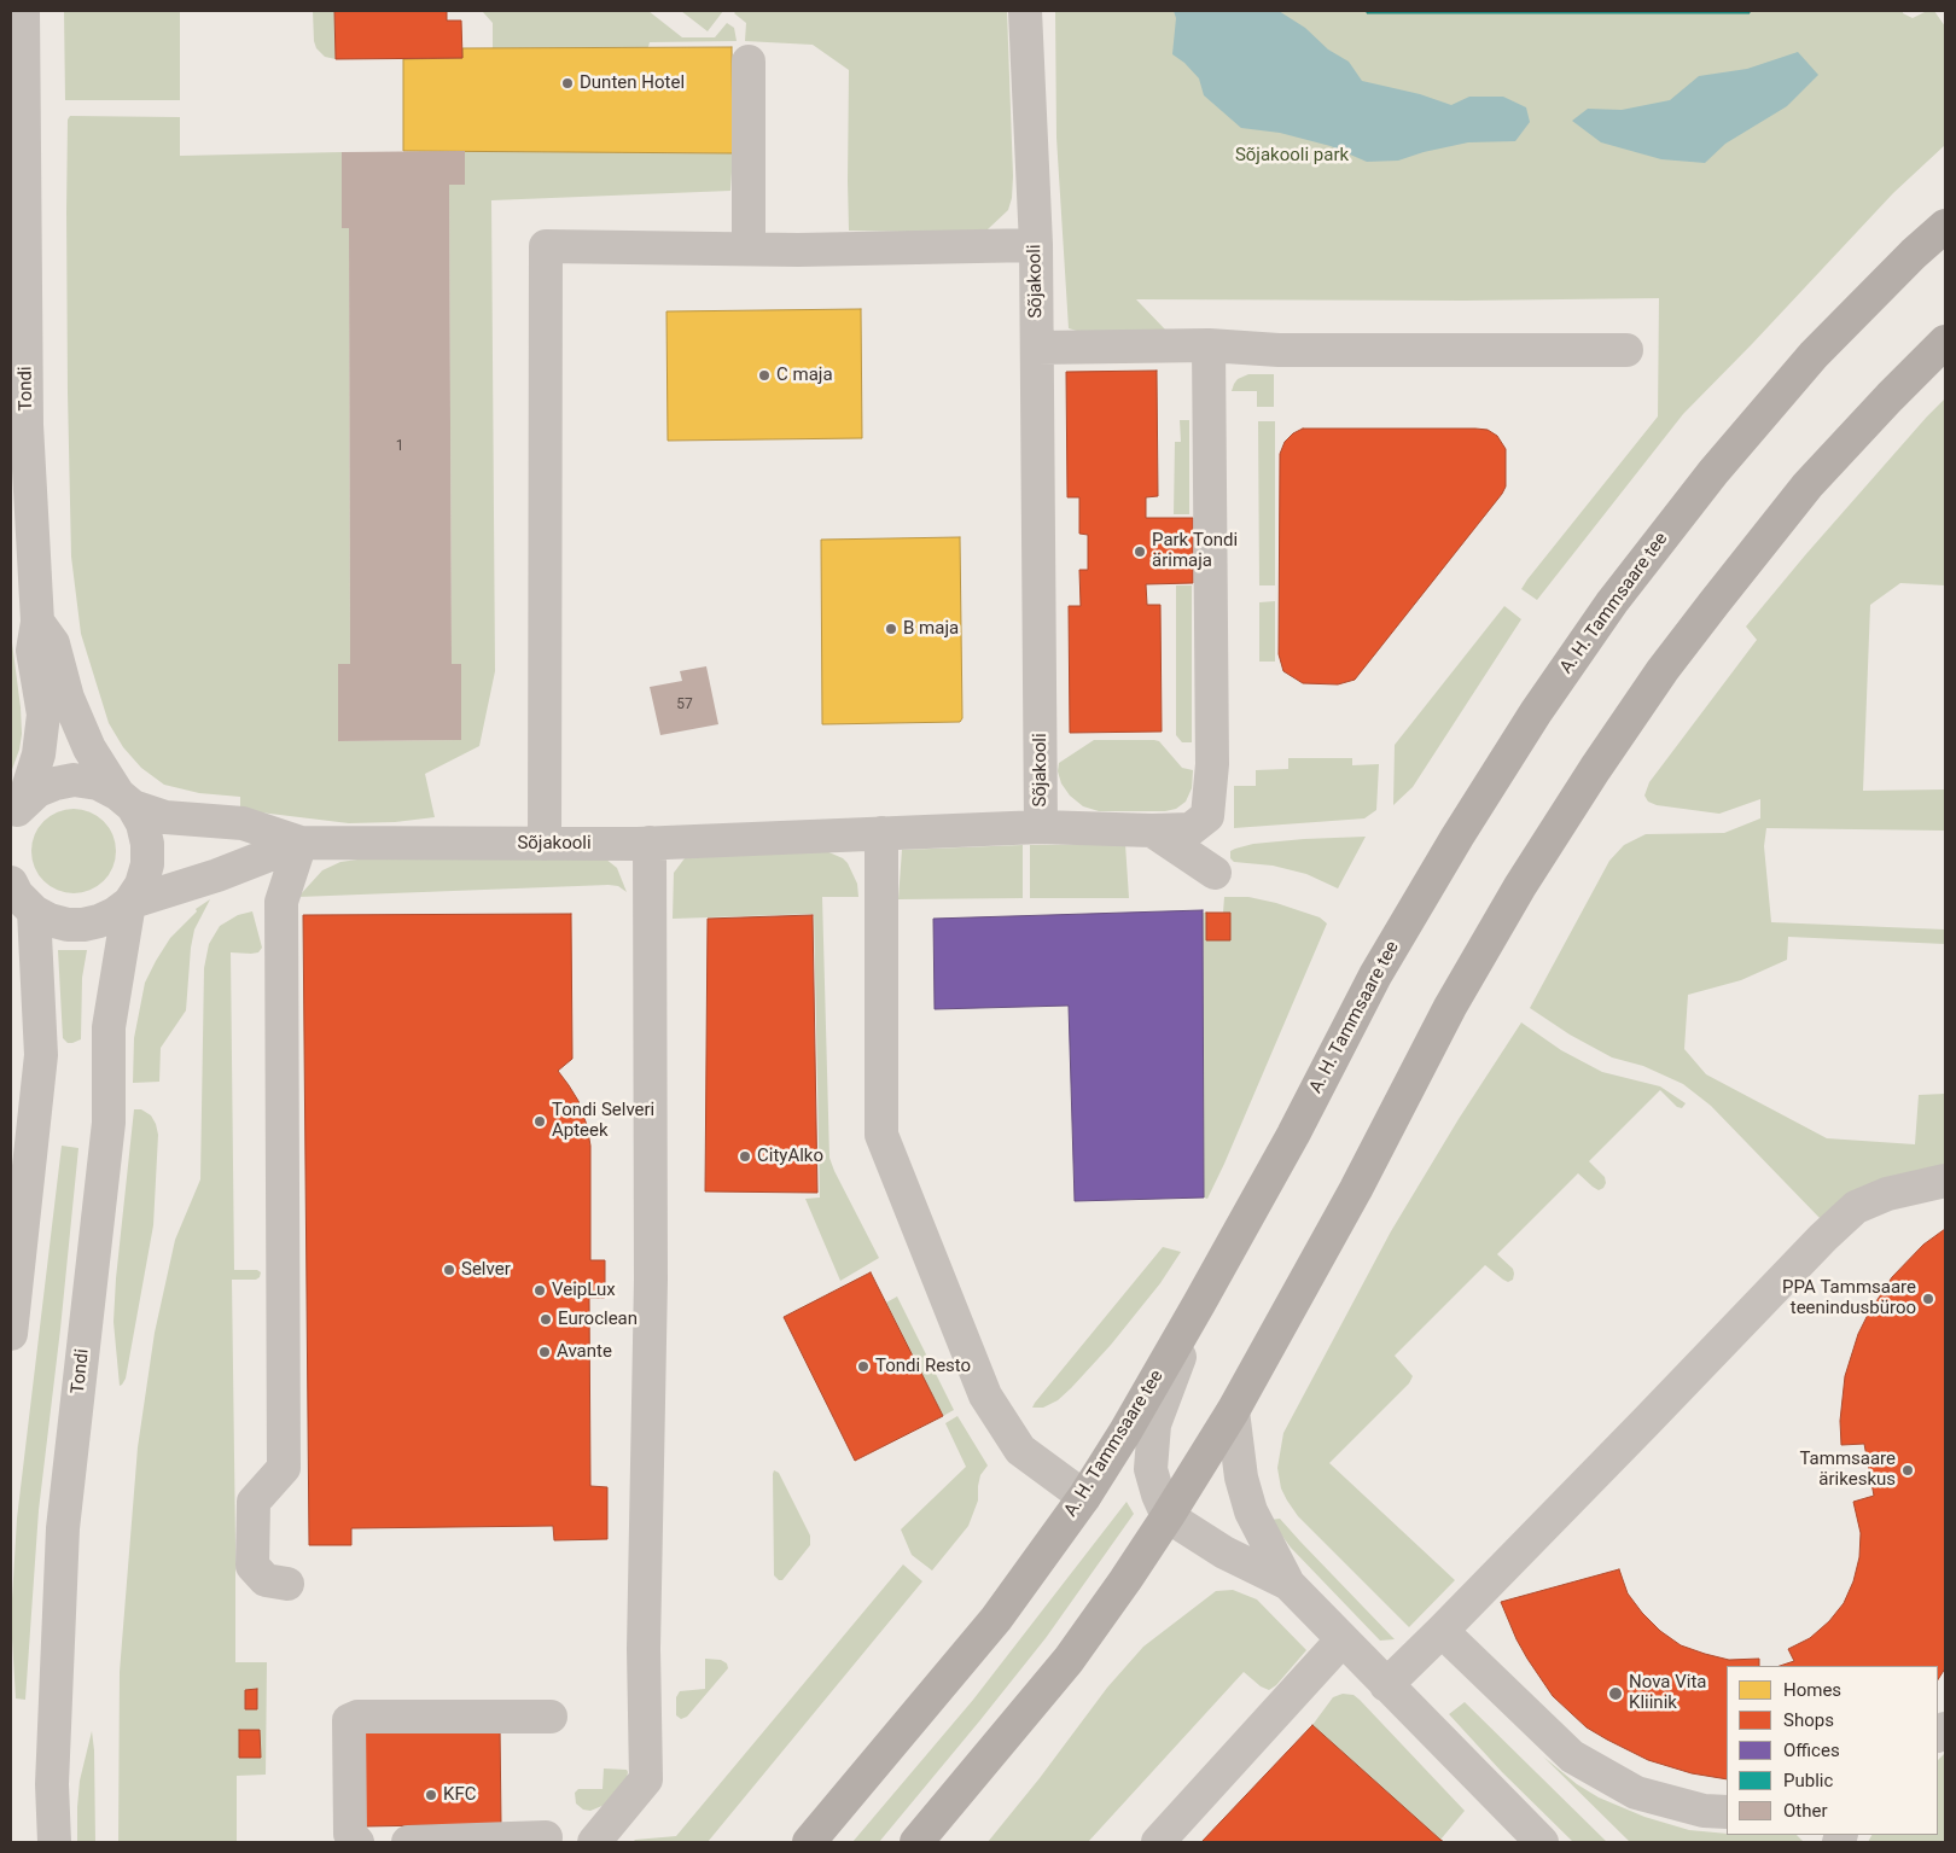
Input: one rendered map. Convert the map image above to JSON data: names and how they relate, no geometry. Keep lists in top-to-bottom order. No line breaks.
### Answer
{"streets":{"main road":["A. H. Tammsaare tee"],"street":["Sõjakooli","Tondi"]},"crossings":[["Sõjakooli","Tondi"]],"parks":["Sõjakooli park"],"places":["Dunten Hotel","C maja","Park Tondi ärimaja","B maja","Tondi Selveri Apteek","CityAlko","Selver","VeipLux","PPA Tammsaare teenindusbüroo","Euroclean","Avante","Tondi Resto","Tammsaare ärikeskus","Nova Vita Kliinik","KFC"],"house_numbers":["1","57"],"legend":["Homes","Shops","Offices","Public","Other"]}
